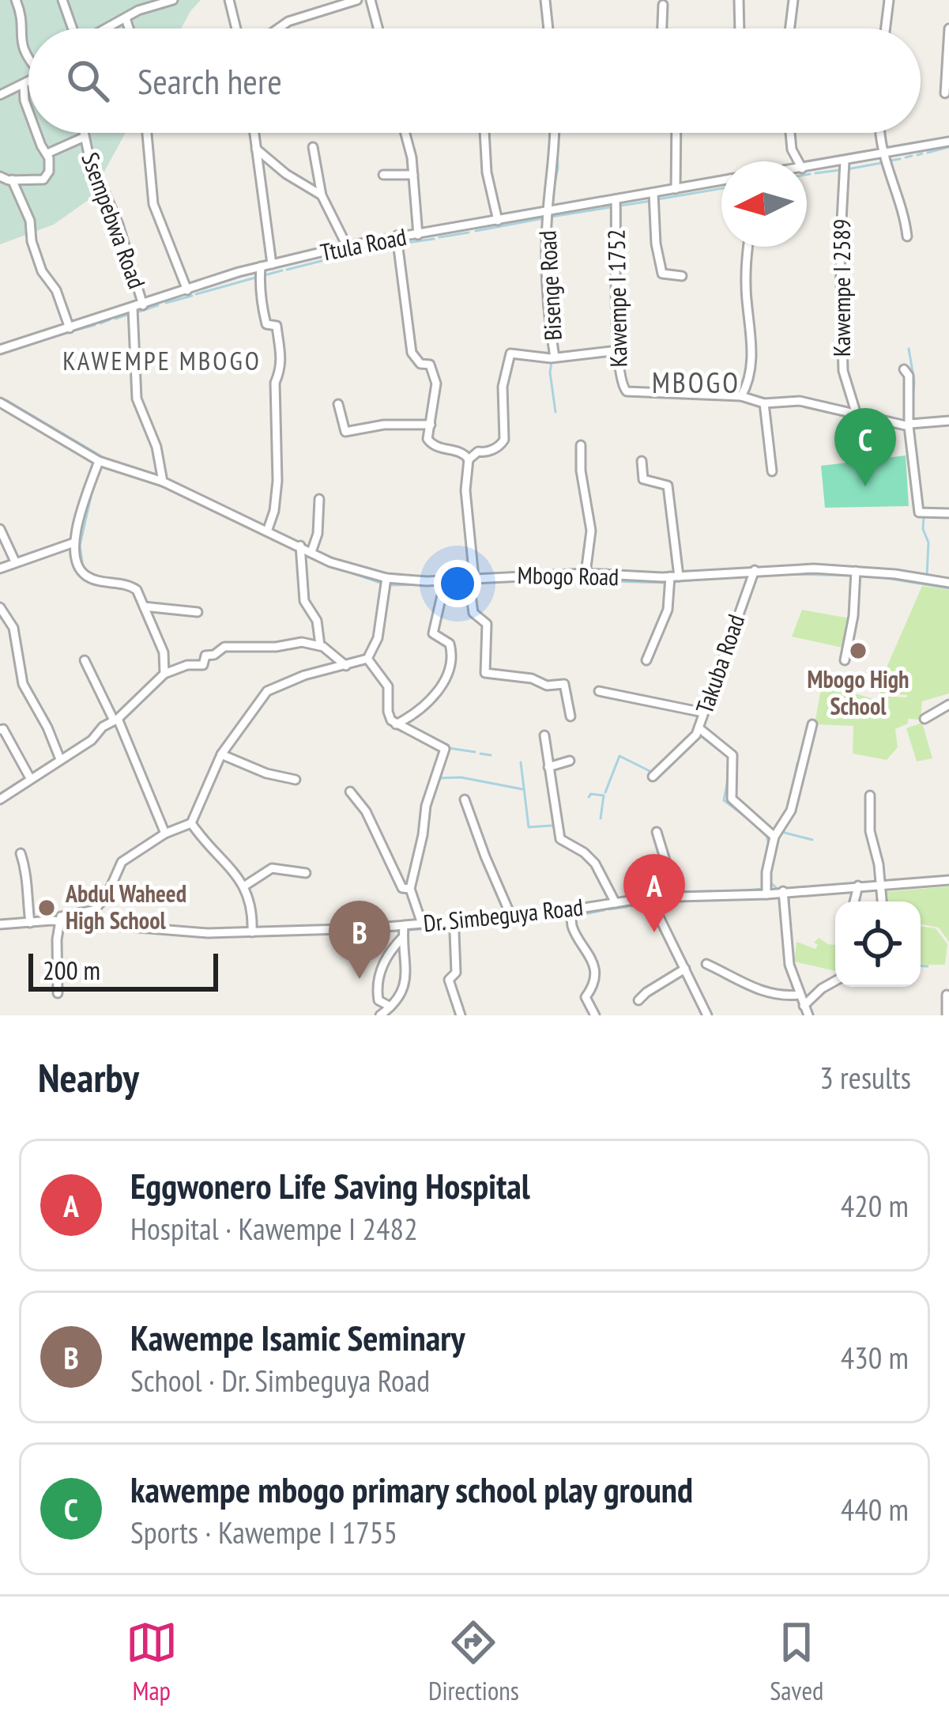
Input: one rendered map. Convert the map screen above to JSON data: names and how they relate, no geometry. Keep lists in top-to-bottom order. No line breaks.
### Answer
{"streets":{"street":["Ssempebwa Road","Ttula Road","Bisenge Road","Kawempe I 2589","Kawempe I 1752","Mbogo Road","Takuba Road","Dr. Simbeguya Road"]},"crossings":[["Ssempebwa Road","Ttula Road"],["Ttula Road","Bisenge Road"],["Ttula Road","Kawempe I 1752"],["Kawempe I 2589","Kawempe I 1752"],["Mbogo Road","Takuba Road"]],"districts":["KAWEMPE MBOGO","MBOGO"],"places":["Mbogo High School","Abdul Waheed High School"],"scale_bar":"200 m","north":"left","page":{"search":"Search here","pins":["C","A","B"],"scale":"200 m","heading":["Nearby","3 results"],"list":[{"mark":"A","name":"Eggwonero Life Saving Hospital","note":"Hospital · Kawempe I 2482","value":"420 m"},{"mark":"B","name":"Kawempe Isamic Seminary","note":"School · Dr. Simbeguya Road","value":"430 m"},{"mark":"C","name":"kawempe mbogo primary school play ground","note":"Sports · Kawempe I 1755","value":"440 m"}],"nav":["Map","Directions","Saved"]}}
